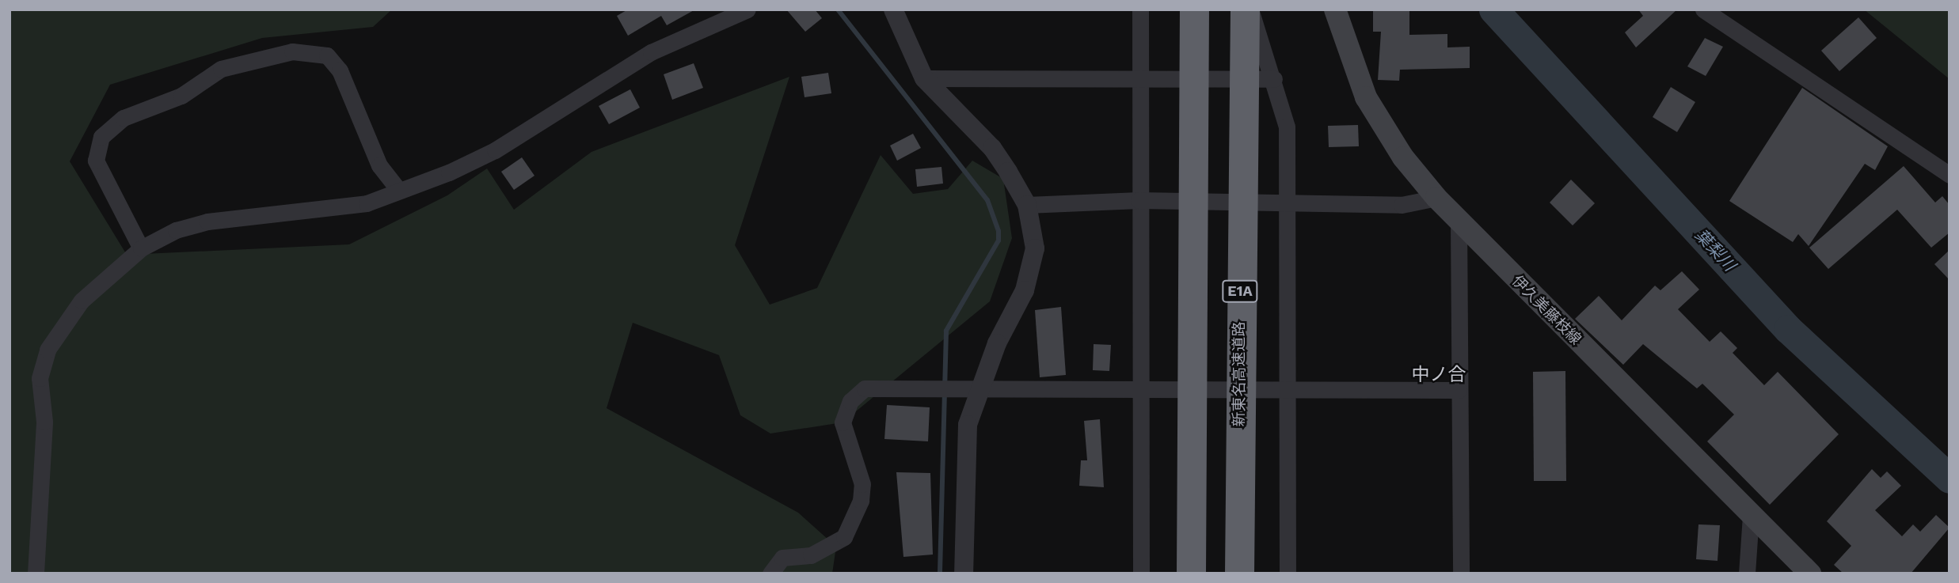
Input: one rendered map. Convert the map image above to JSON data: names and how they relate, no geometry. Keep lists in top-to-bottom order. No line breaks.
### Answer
{"streets":{"highway":["E1A","新東名高速道路"],"main road":["伊久美藤枝線"]},"districts":["中ノ合"],"water":["葉梨川"]}
